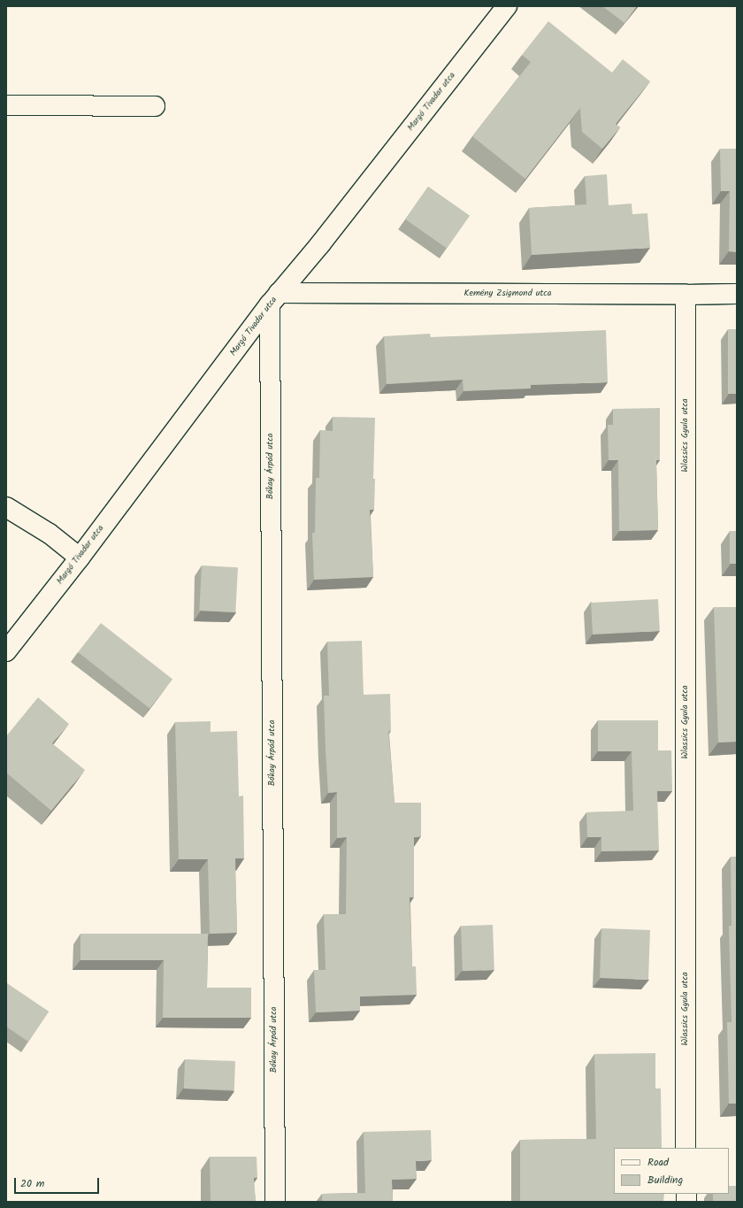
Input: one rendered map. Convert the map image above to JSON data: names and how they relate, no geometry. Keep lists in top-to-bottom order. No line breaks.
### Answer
{"streets":{"street":["Margó Tivadar utca","Kemény Zsigmond utca","Wlassics Gyula utca","Bókay Árpád utca"]},"crossings":[["Margó Tivadar utca","Kemény Zsigmond utca"],["Margó Tivadar utca","Bókay Árpád utca"],["Kemény Zsigmond utca","Wlassics Gyula utca"],["Kemény Zsigmond utca","Bókay Árpád utca"]],"legend":["Road","Building"],"scale_bar":"20 m"}
